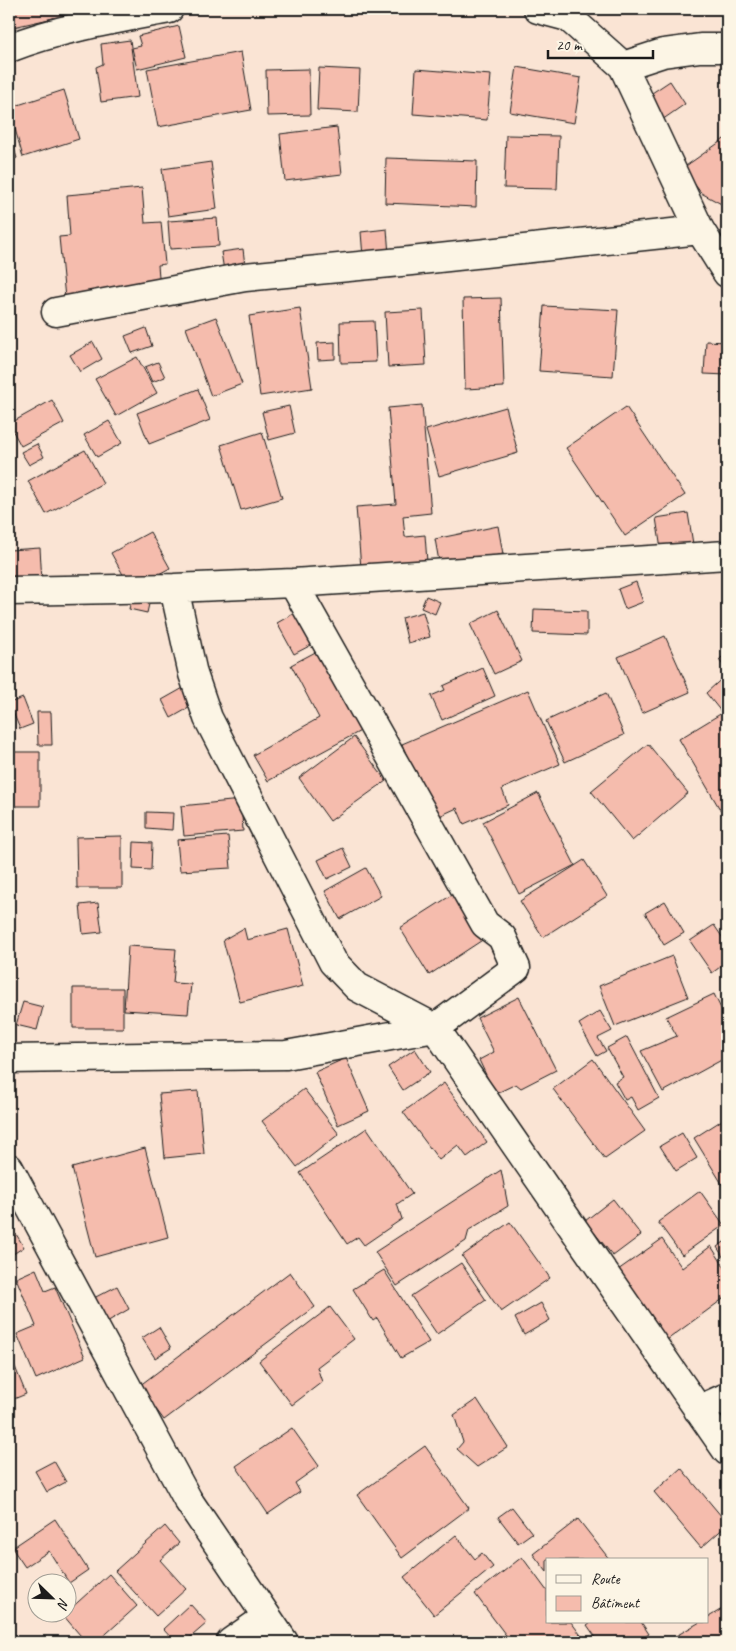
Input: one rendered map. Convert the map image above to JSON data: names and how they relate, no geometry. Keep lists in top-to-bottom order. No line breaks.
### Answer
{"legend":["Route","Bâtiment"],"scale_bar":"20 m","north":"bottom right"}
